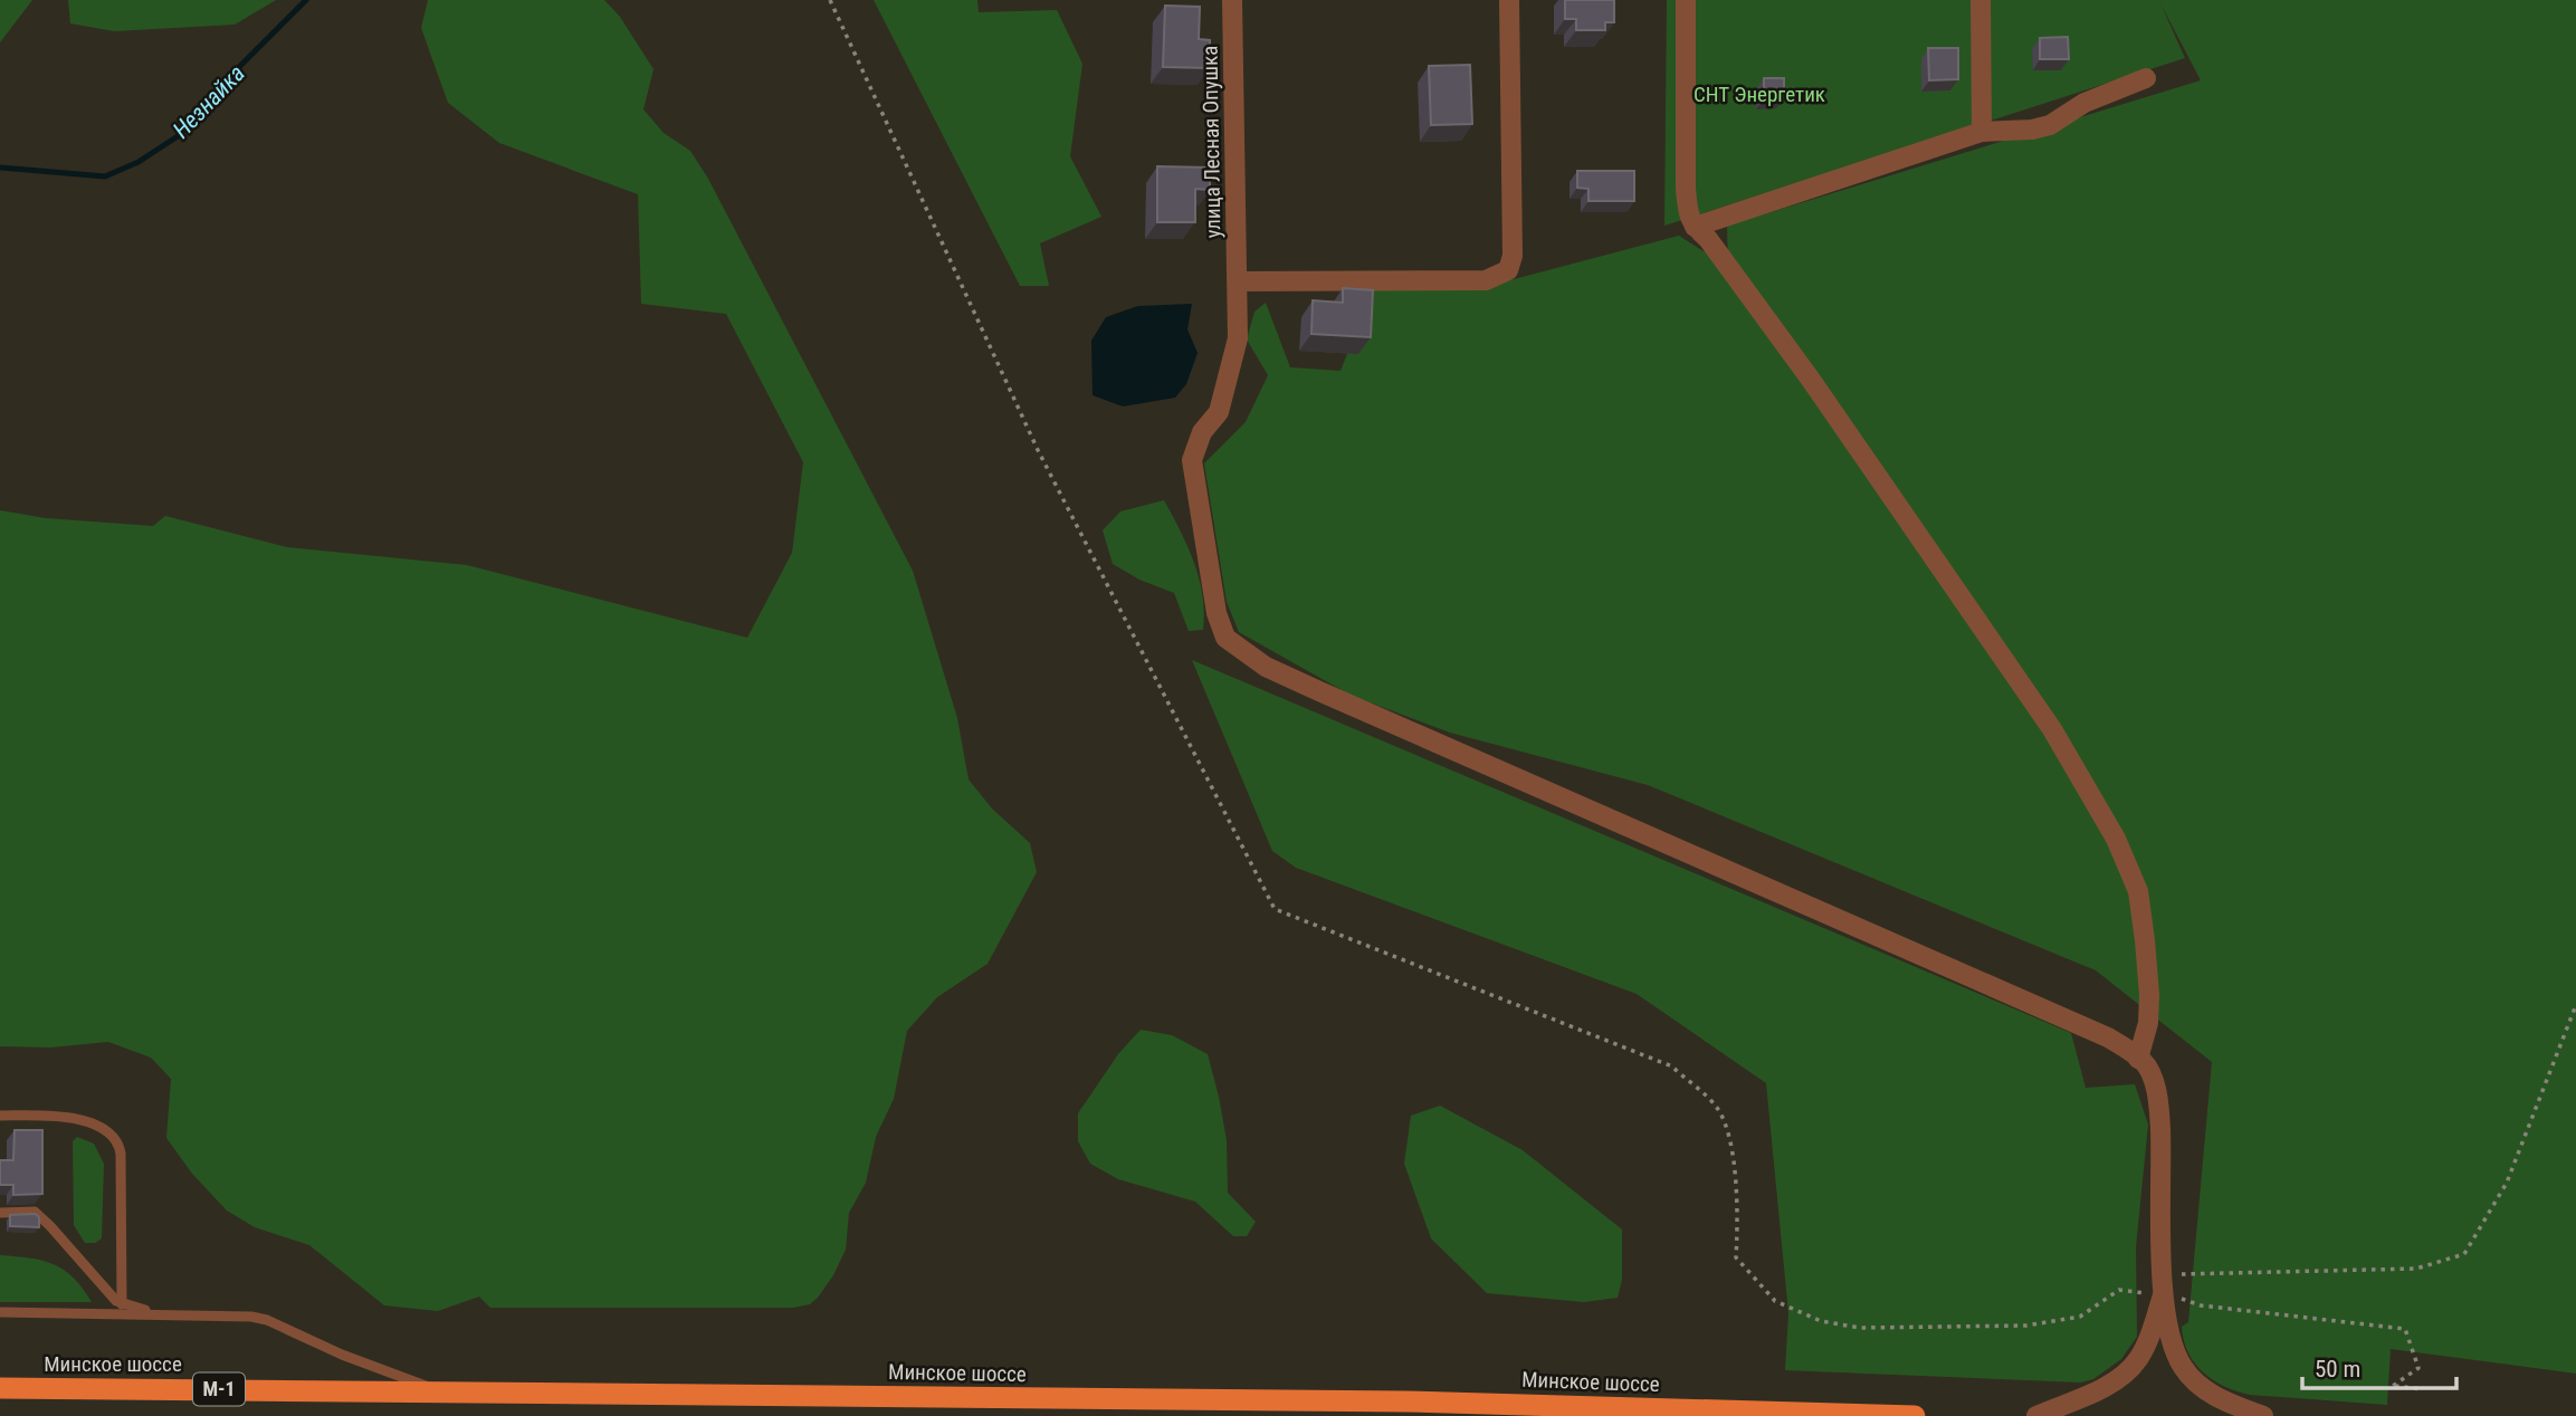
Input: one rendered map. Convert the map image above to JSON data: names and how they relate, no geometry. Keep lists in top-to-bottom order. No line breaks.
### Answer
{"streets":{"highway":["Минское шоссе","М-1"],"street":["улица Лесная Опушка"]},"water":["Незнайка"],"parks":["СНТ Энергетик"],"scale_bar":"50 m"}
